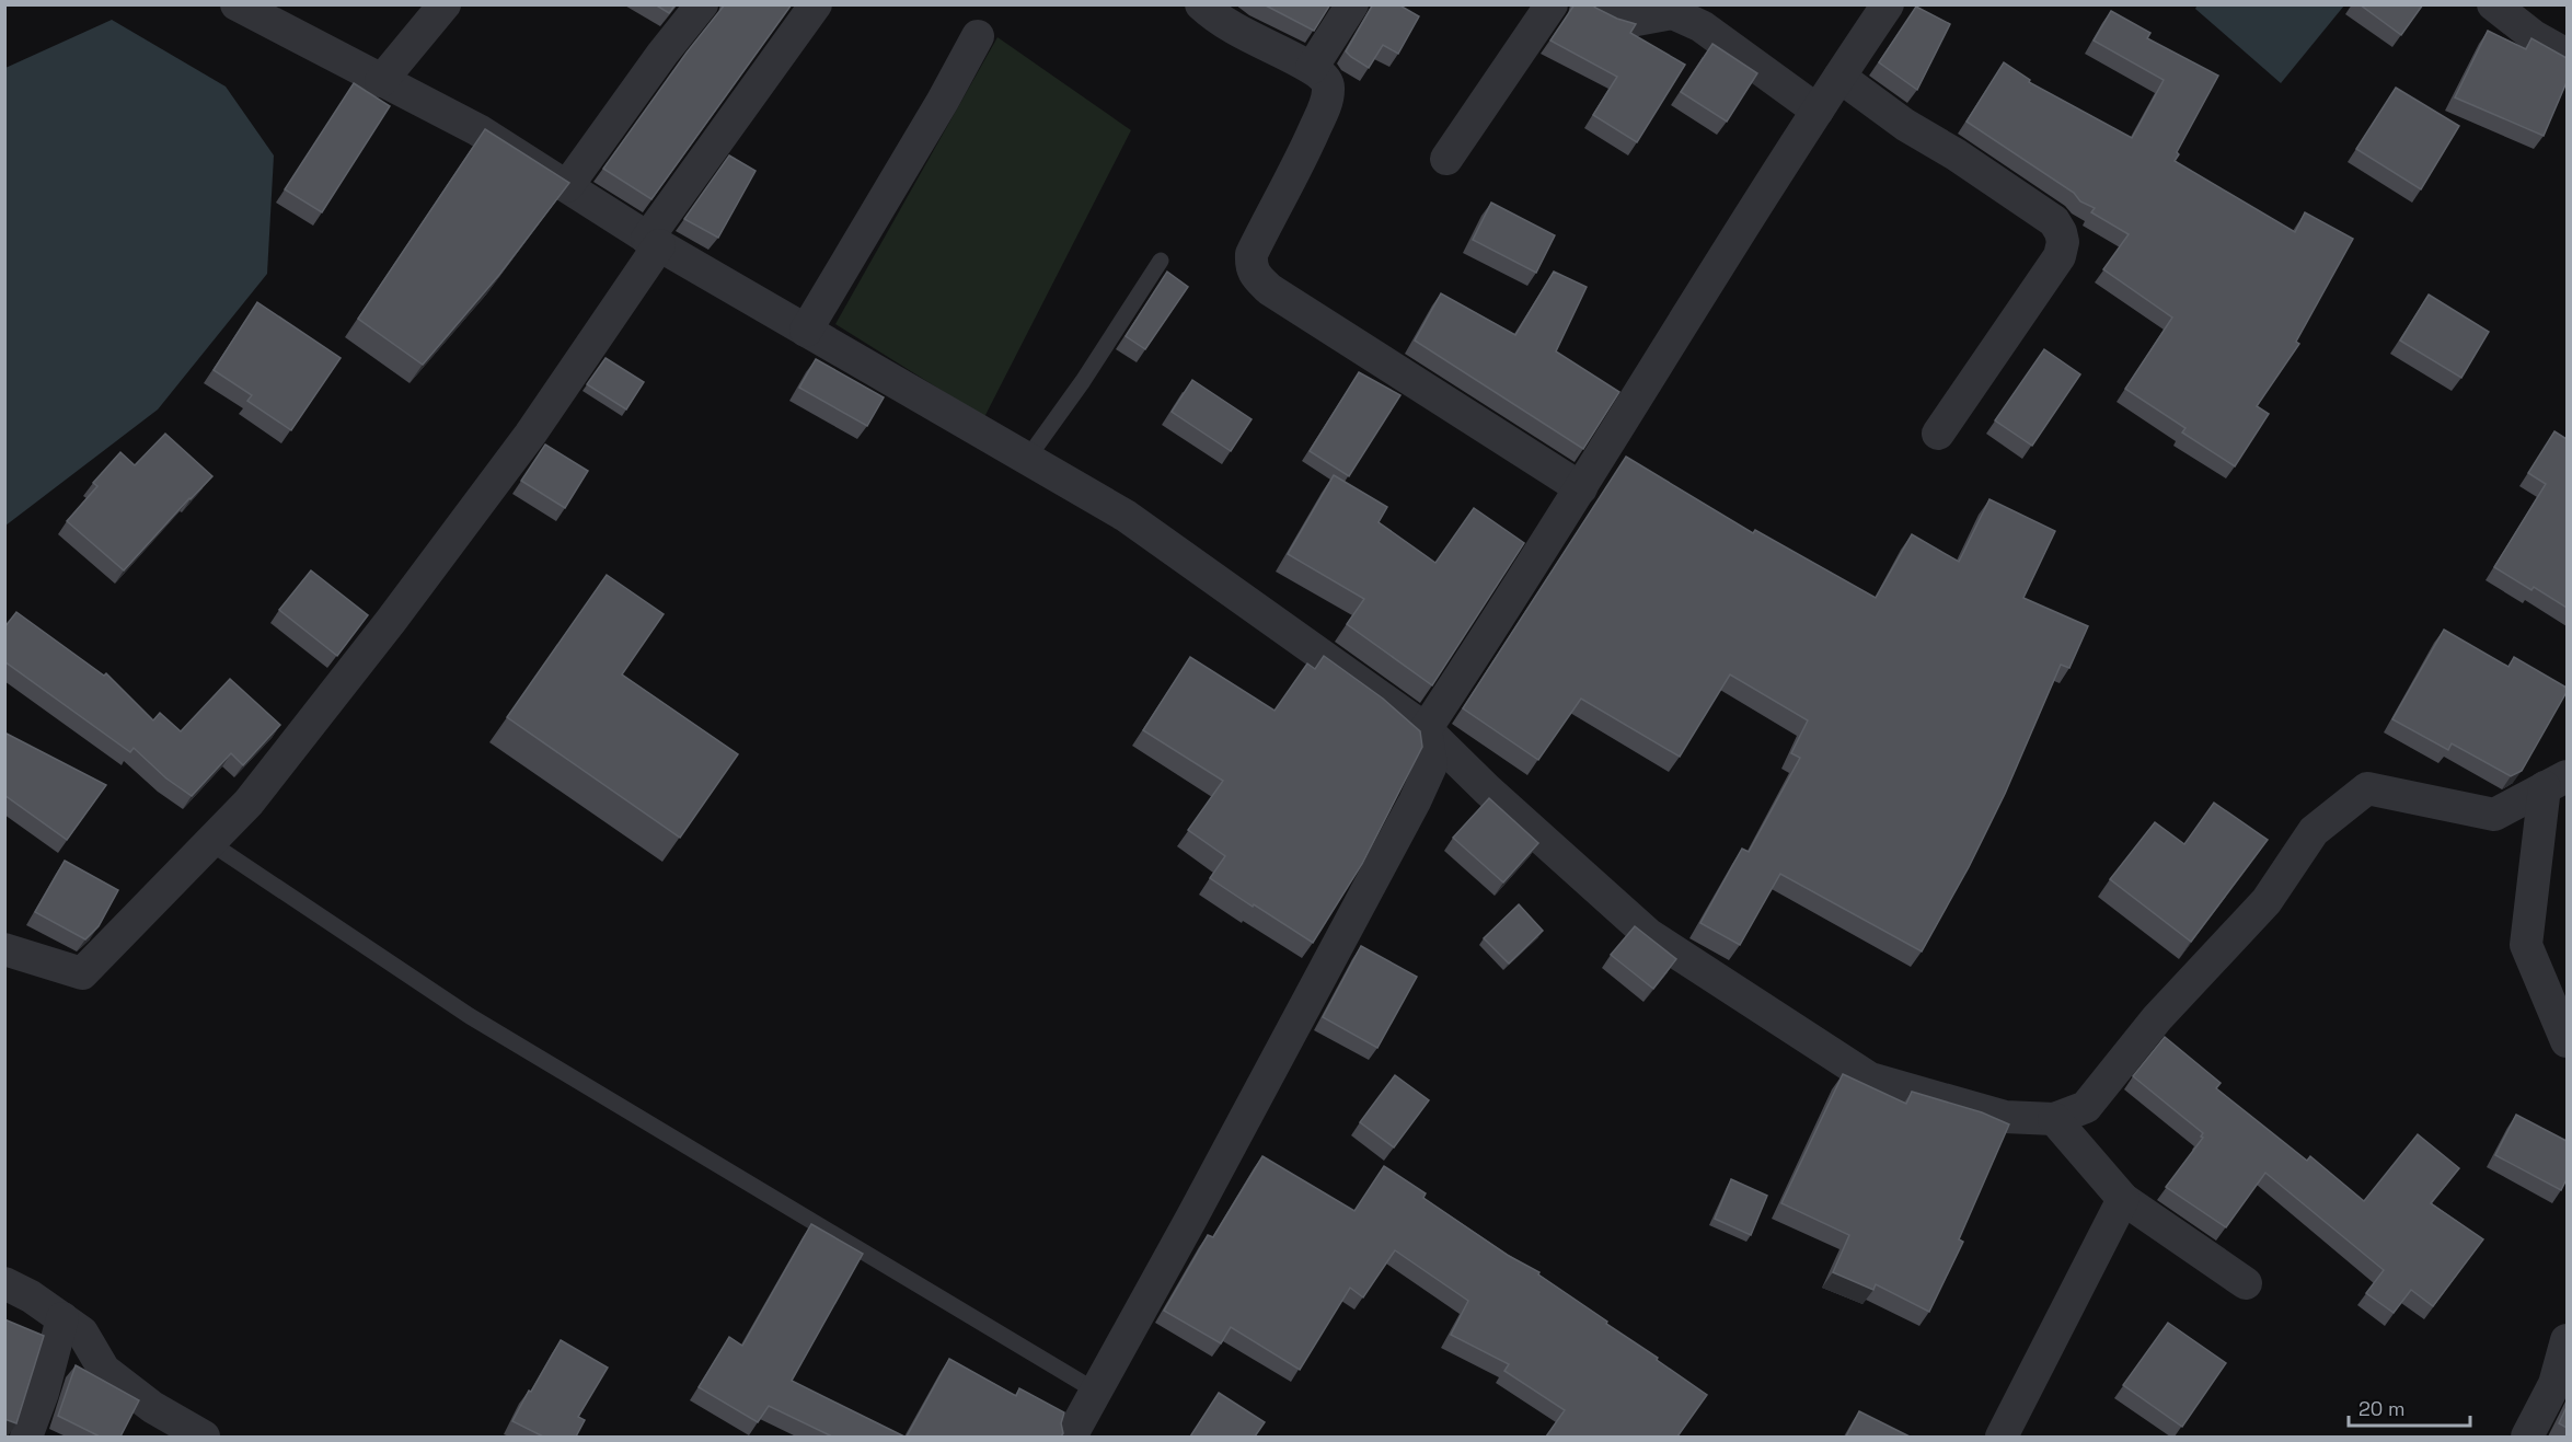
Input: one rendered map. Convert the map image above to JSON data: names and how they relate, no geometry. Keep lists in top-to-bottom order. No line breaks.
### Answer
{"scale_bar":"20 m"}
